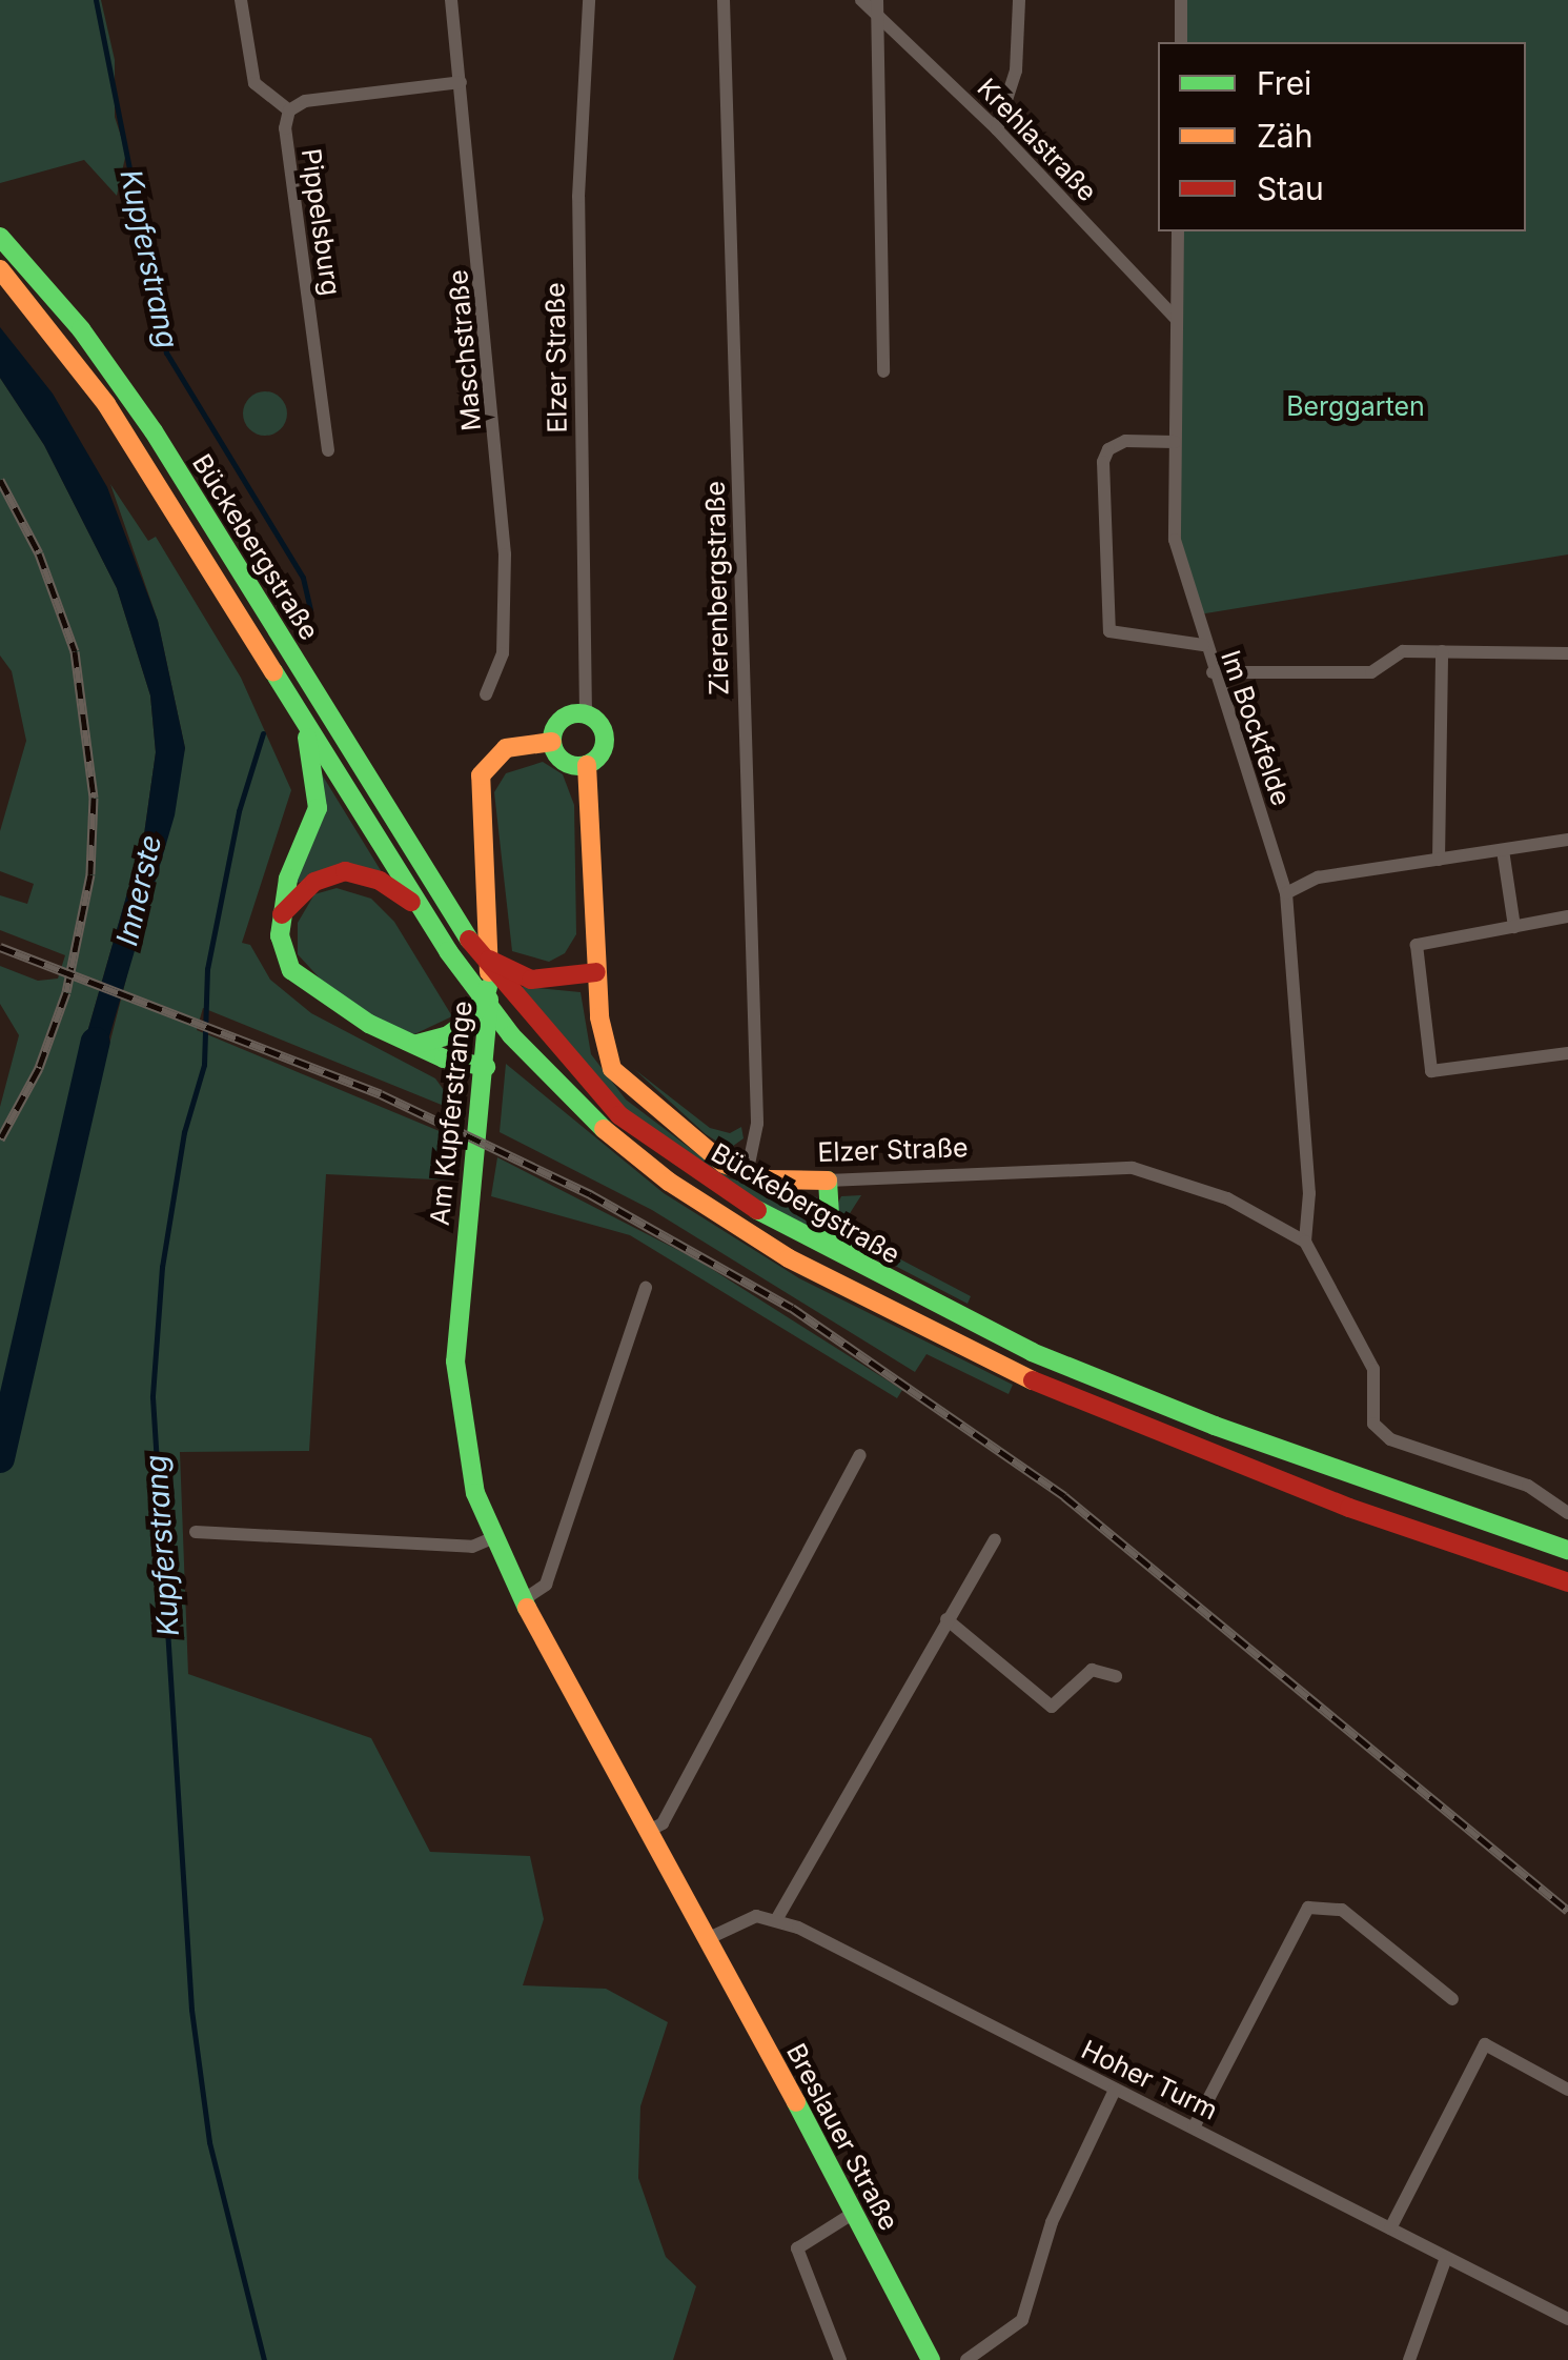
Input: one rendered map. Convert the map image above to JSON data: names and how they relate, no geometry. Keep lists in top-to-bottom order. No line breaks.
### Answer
{"streets":{"main road":["Elzer Straße","Bückebergstraße","Am Kupferstrange","Breslauer Straße"],"street":["Krehlastraße","Pippelsburg","Maschstraße","Zierenbergstraße","Im Bockfelde","Hoher Turm"]},"crossings":[["Krehlastraße","Im Bockfelde"],["Elzer Straße","Zierenbergstraße"],["Elzer Straße","Im Bockfelde"],["Elzer Straße","Am Kupferstrange"],["Am Kupferstrange","Breslauer Straße"]],"water":["Kupferstrang","Innerste"],"parks":["Berggarten"],"legend":["Frei","Zäh","Stau"]}
